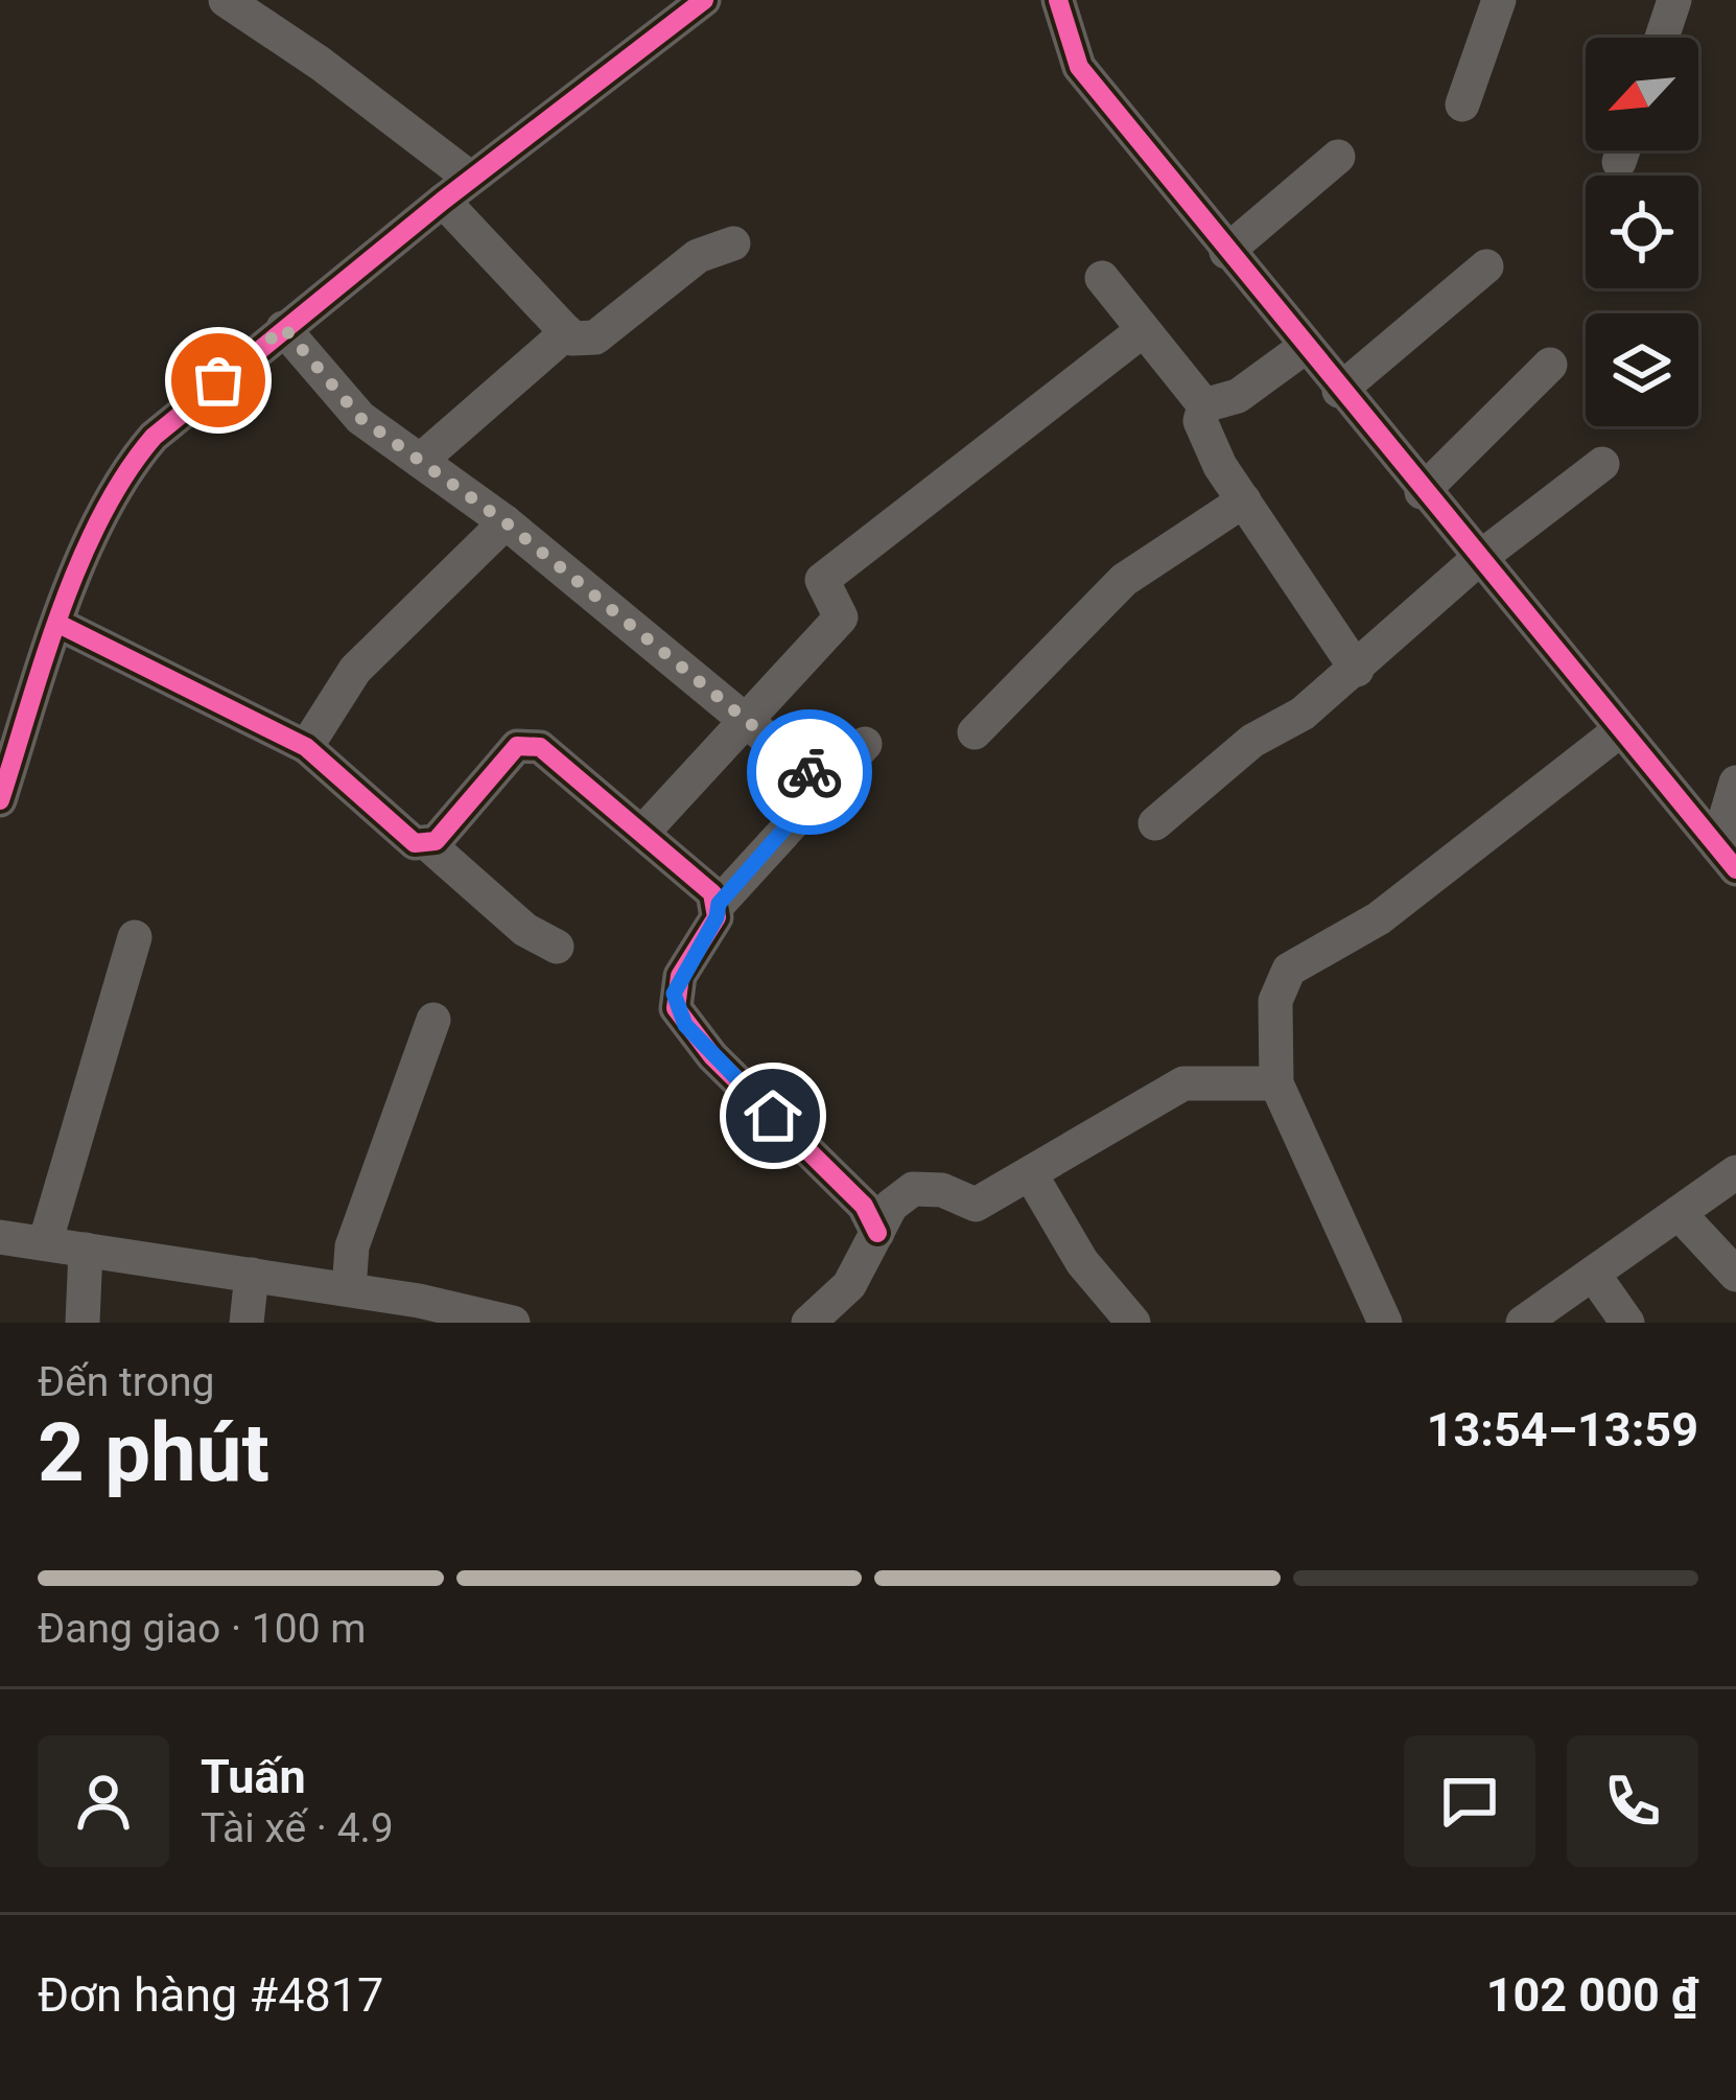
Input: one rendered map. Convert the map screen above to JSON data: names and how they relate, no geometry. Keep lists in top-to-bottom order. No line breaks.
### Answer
{"north":"bottom left","page":{"heading":["2 phút","Đến trong","13:54–13:59"],"panel":["Tuấn","Tài xế · 4.9","Đơn hàng #4817","102 000 ₫"],"bar":"Đang giao · 100 m"}}
